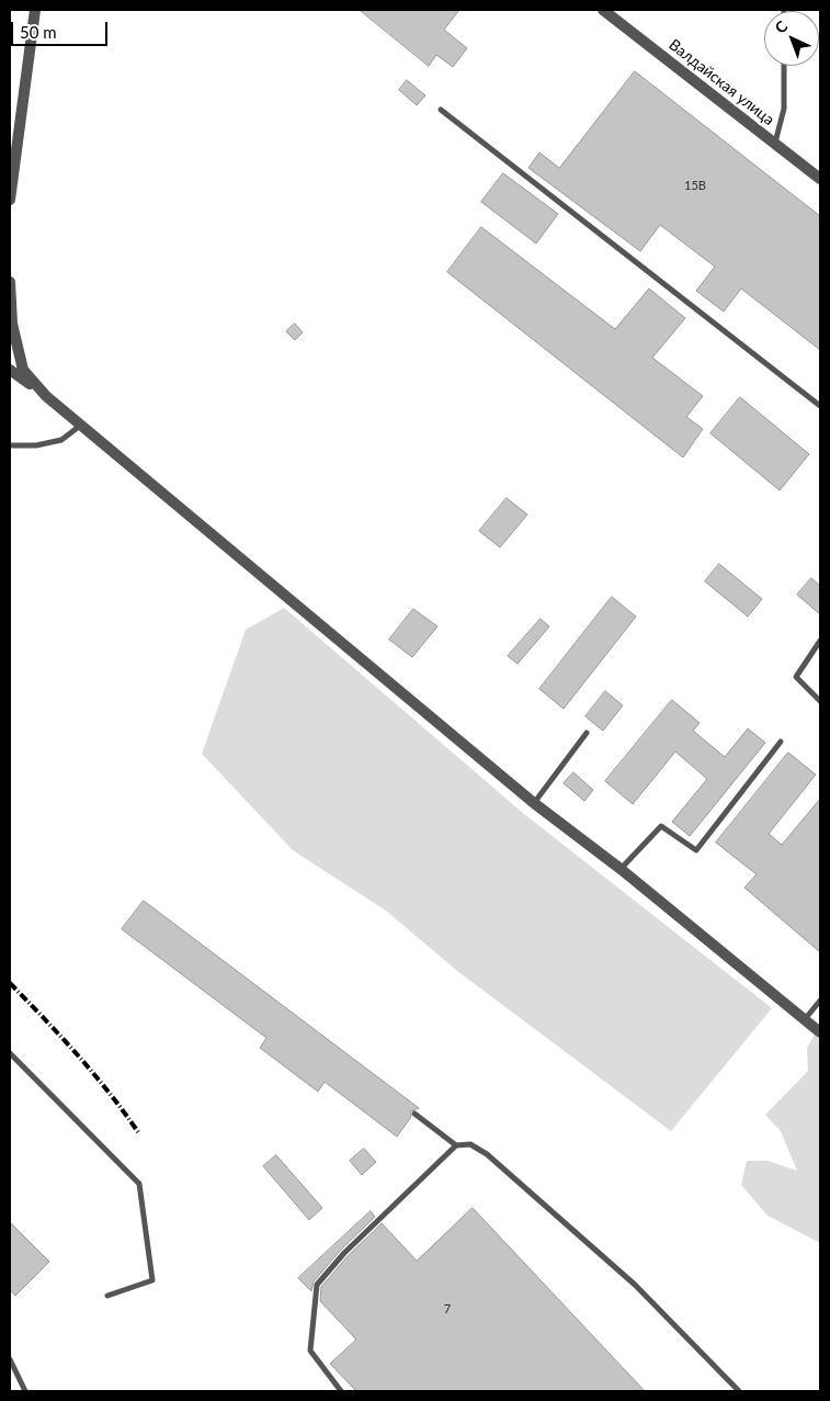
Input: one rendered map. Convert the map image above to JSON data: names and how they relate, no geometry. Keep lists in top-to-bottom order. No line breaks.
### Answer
{"streets":{"street":["Валдайская улица"]},"house_numbers":["15В","7"],"scale_bar":"50 m","north":"top left"}
